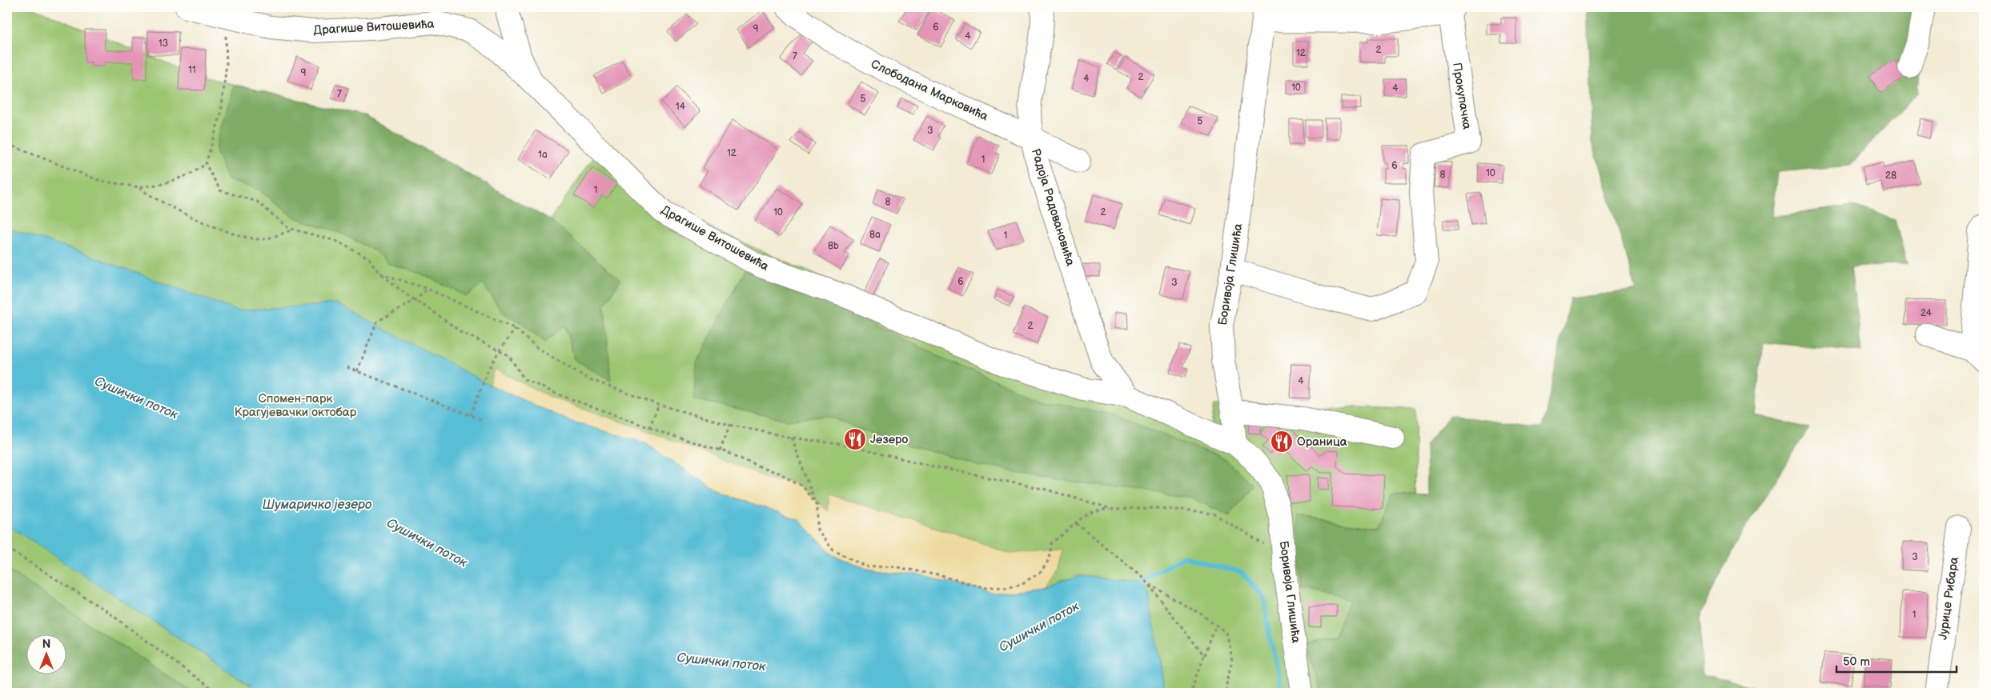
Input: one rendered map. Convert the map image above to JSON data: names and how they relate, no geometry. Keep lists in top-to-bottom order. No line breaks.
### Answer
{"streets":{"street":["Драгише Витошевића","Слободана Марковића","Прокупачка","Радоја Радовановића","Боривоја Глишића","Јурице Рибара"]},"crossings":[["Драгише Витошевића","Радоја Радовановића"],["Драгише Витошевића","Боривоја Глишића"],["Слободана Марковића","Радоја Радовановића"],["Прокупачка","Боривоја Глишића"]],"water":["Сушички поток","Шумаричко језеро"],"parks":["Спомен-парк Крагујевачки октобар"],"places":{"restaurant":["Језеро","Ораница"]},"house_numbers":["6","9","4","13","2","12","7","11","9","2","4","10","4","7","5","14","5","3","12","1a","1","6","10","8","28","1","8","10","2","8a","1","8b","6","3","24","2","4","3","1"],"scale_bar":"50 m","north":"top"}
